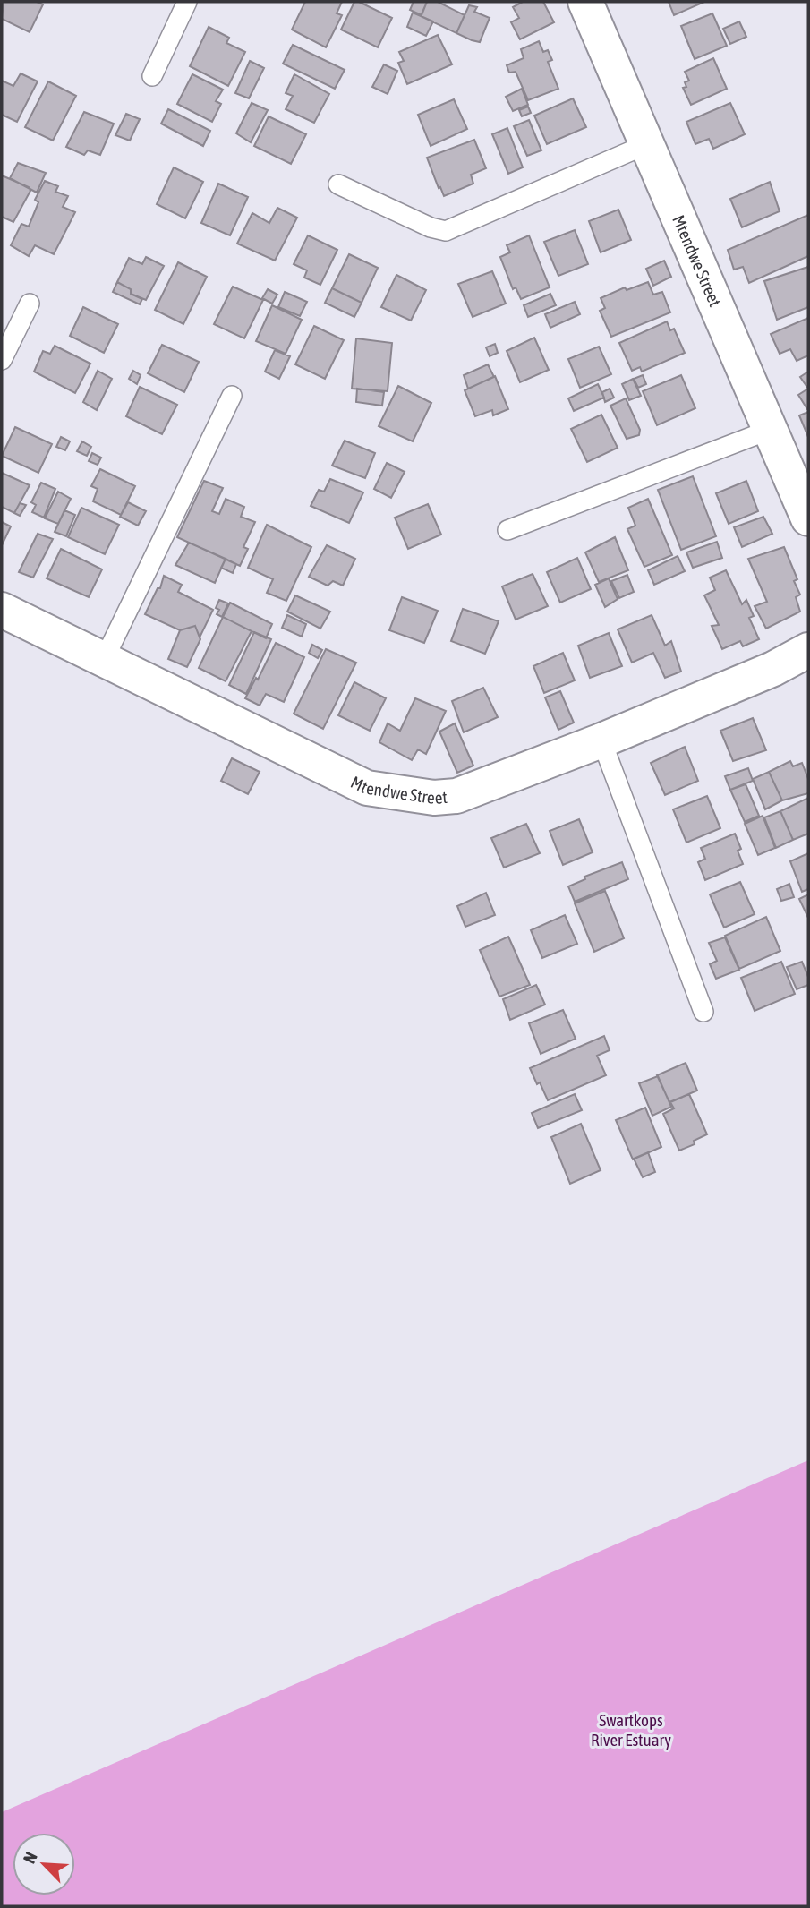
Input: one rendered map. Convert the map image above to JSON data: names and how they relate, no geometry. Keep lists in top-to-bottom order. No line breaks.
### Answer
{"streets":{"street":["Mtendwe Street"]},"parks":["Swartkops River Estuary"],"north":"top left"}
